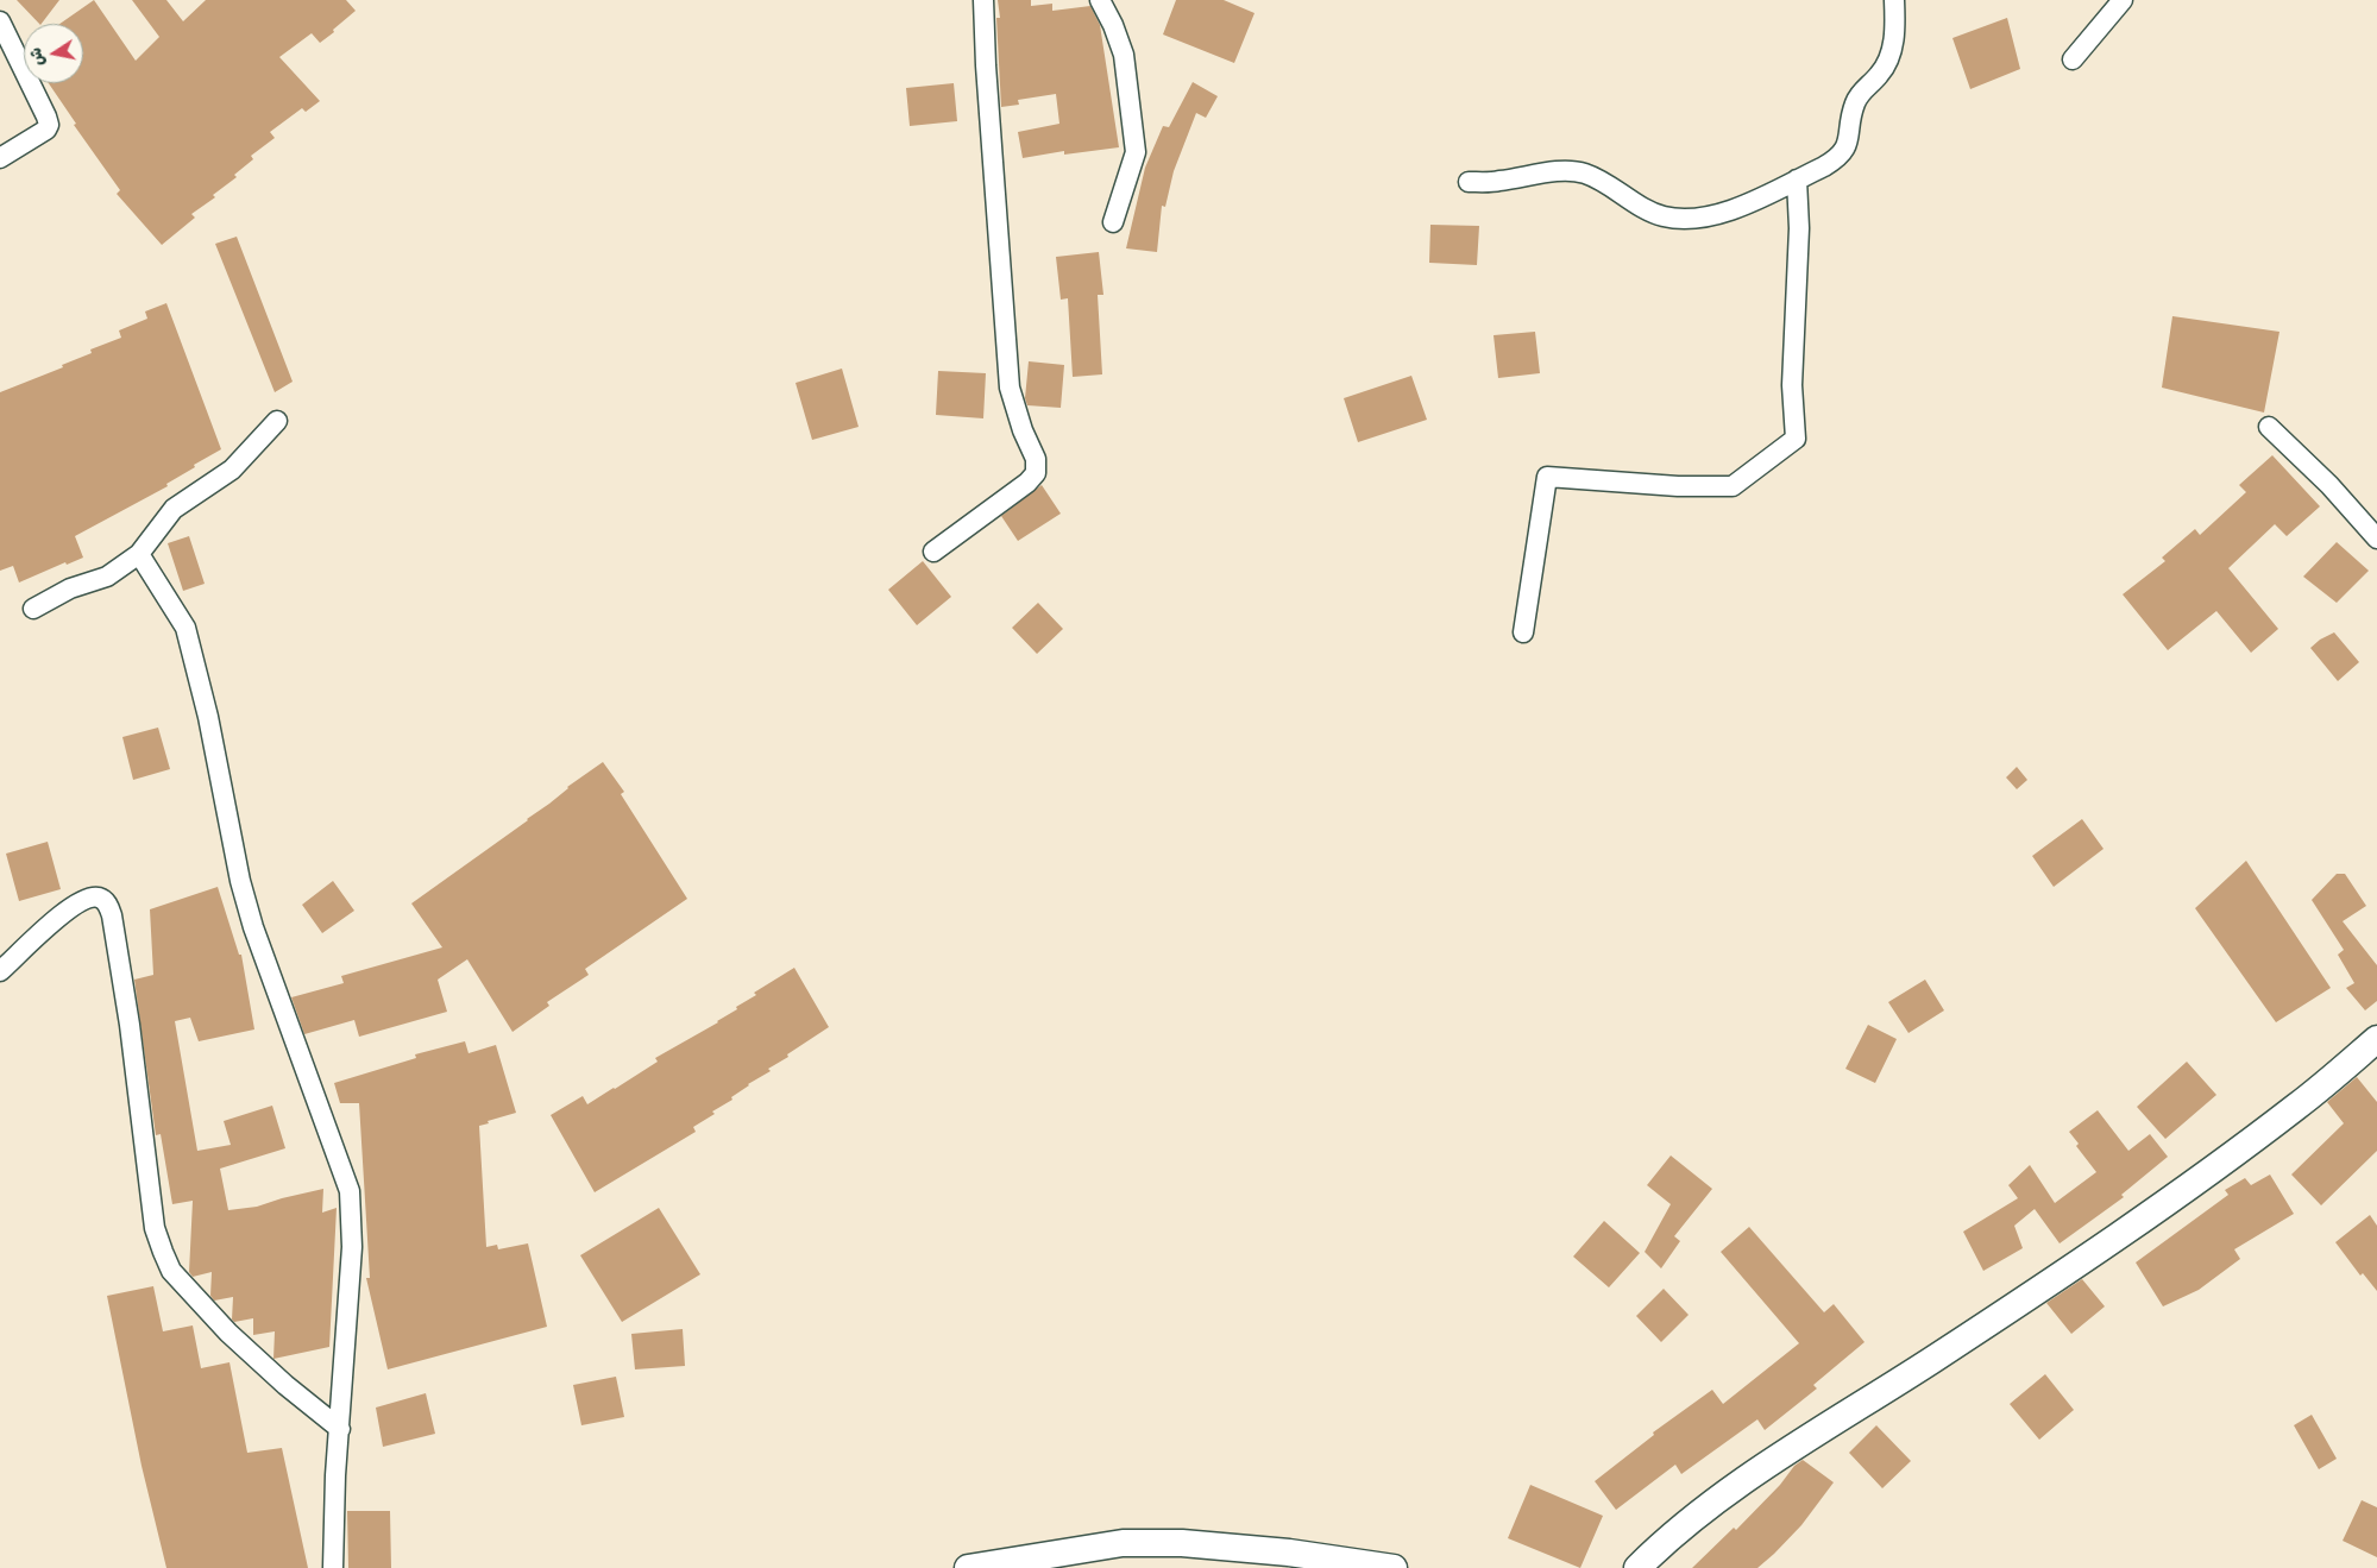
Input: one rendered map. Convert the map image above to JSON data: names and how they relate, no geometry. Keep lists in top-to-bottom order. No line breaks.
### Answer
{"north":"left"}
